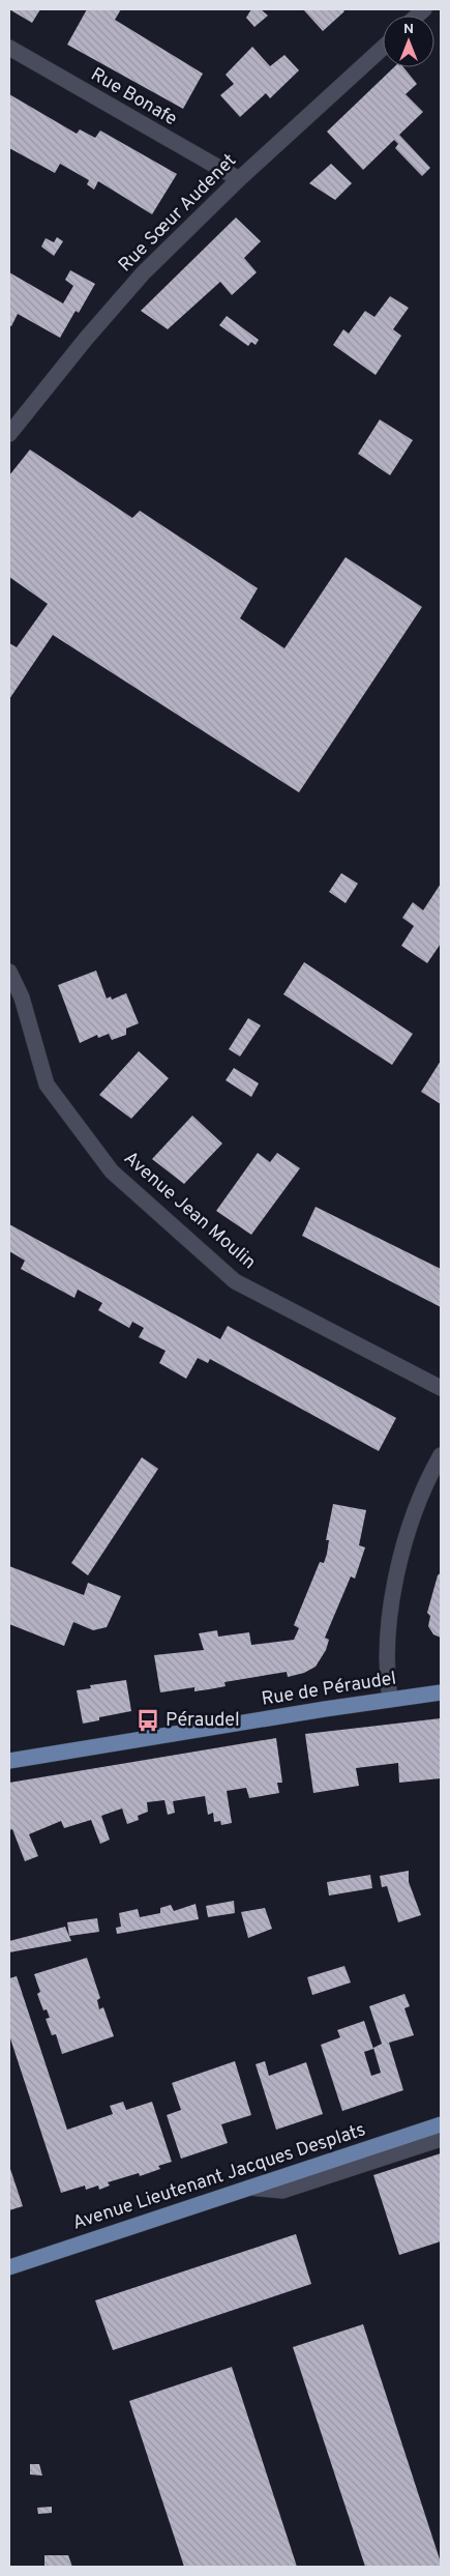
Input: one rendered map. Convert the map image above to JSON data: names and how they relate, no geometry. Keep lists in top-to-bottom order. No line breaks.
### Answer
{"streets":{"main road":["Rue de Péraudel","Avenue Lieutenant Jacques Desplats"],"street":["Rue Bonafe","Rue Sœur Audenet","Avenue Jean Moulin"]},"crossings":[["Rue Bonafe","Rue Sœur Audenet"]],"places":{"bus stop":["Péraudel"]},"north":"top"}
